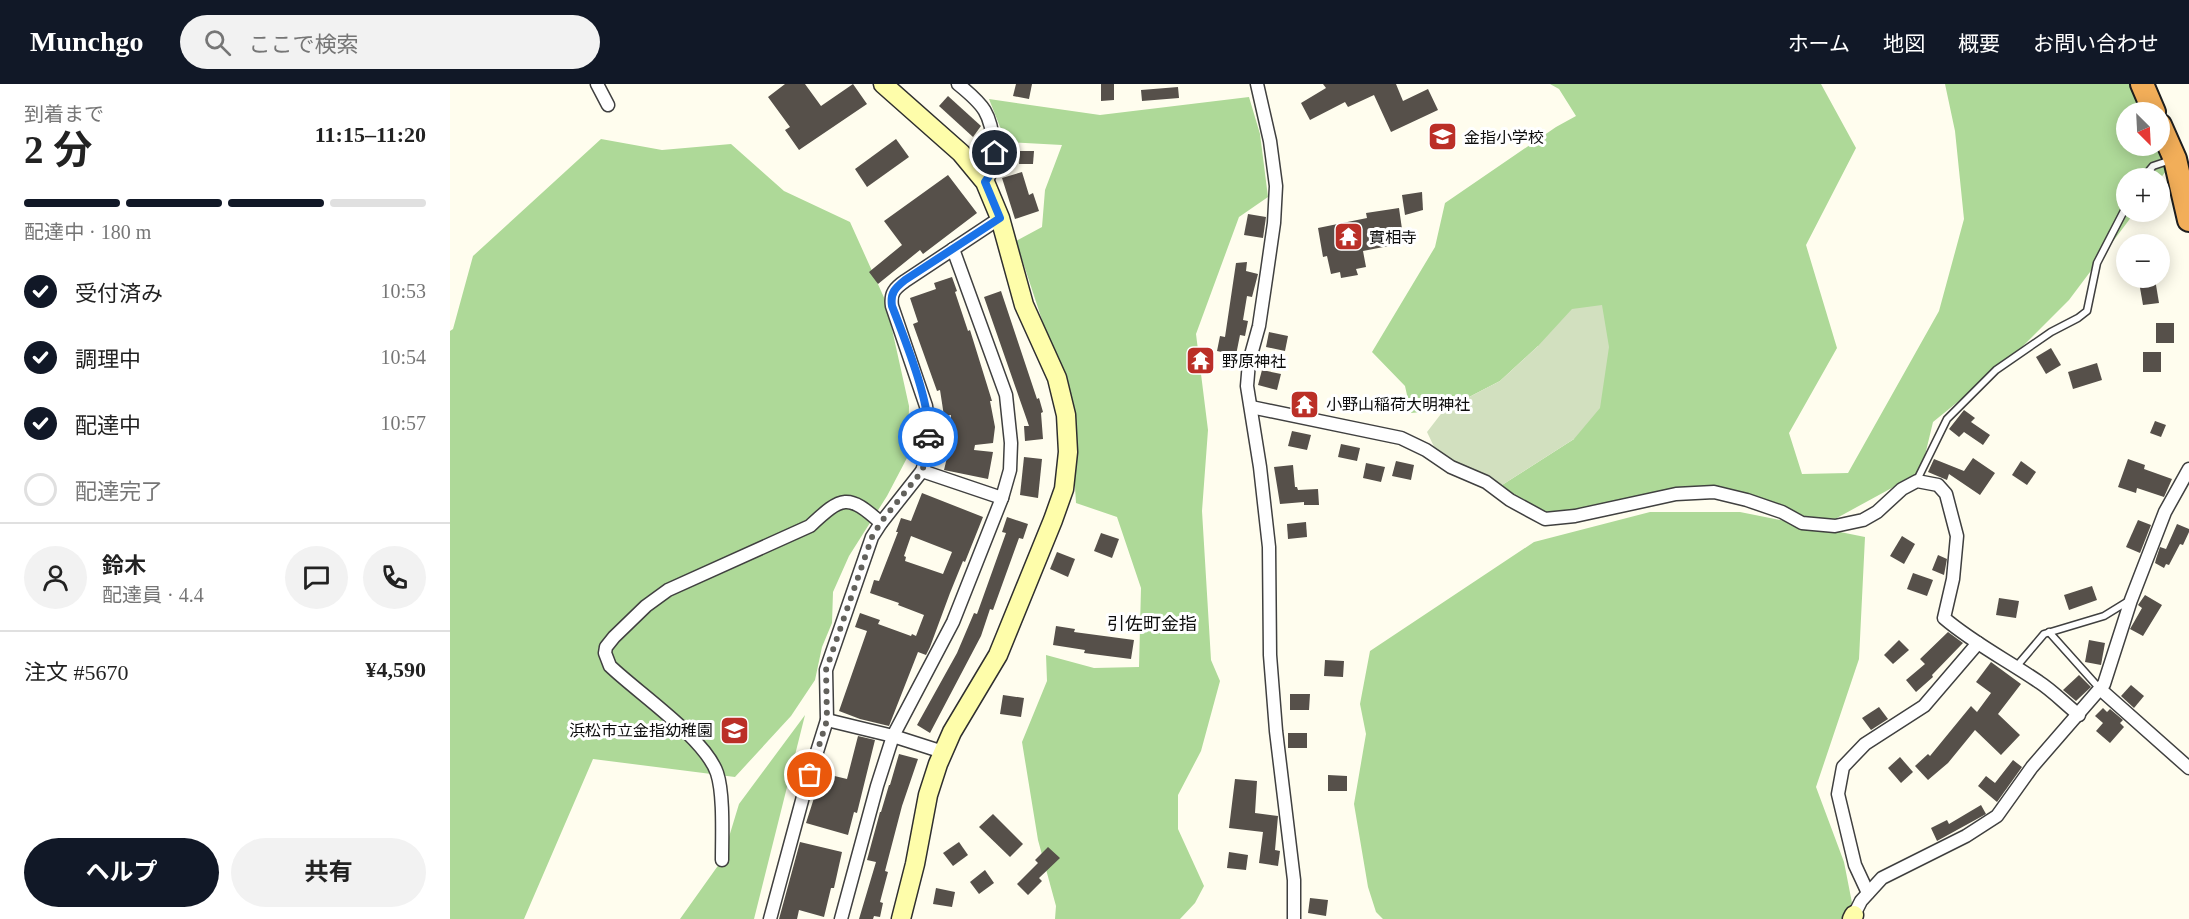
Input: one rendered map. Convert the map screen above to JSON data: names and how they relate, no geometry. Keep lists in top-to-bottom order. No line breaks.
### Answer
{"districts":["引佐町金指"],"places":{"school or university":["金指小学校","浜松市立金指幼稚園"],"temple":["實相寺","野原神社","小野山稲荷大明神社"]},"north":"bottom right","page":{"header":"Munchgo","search":"ここで検索","nav":["ホーム","地図","概要","お問い合わせ"],"heading":["2 分","到着まで","11:15–11:20"],"panel":["鈴木","配達員 · 4.4","注文 #5670","¥4,590"],"map_buttons":["+","−"],"bar":"配達中 · 180 m","list":[["受付済み","10:53"],["調理中","10:54"],["配達中","10:57"],"配達完了"],"buttons":["ヘルプ","共有"]}}
